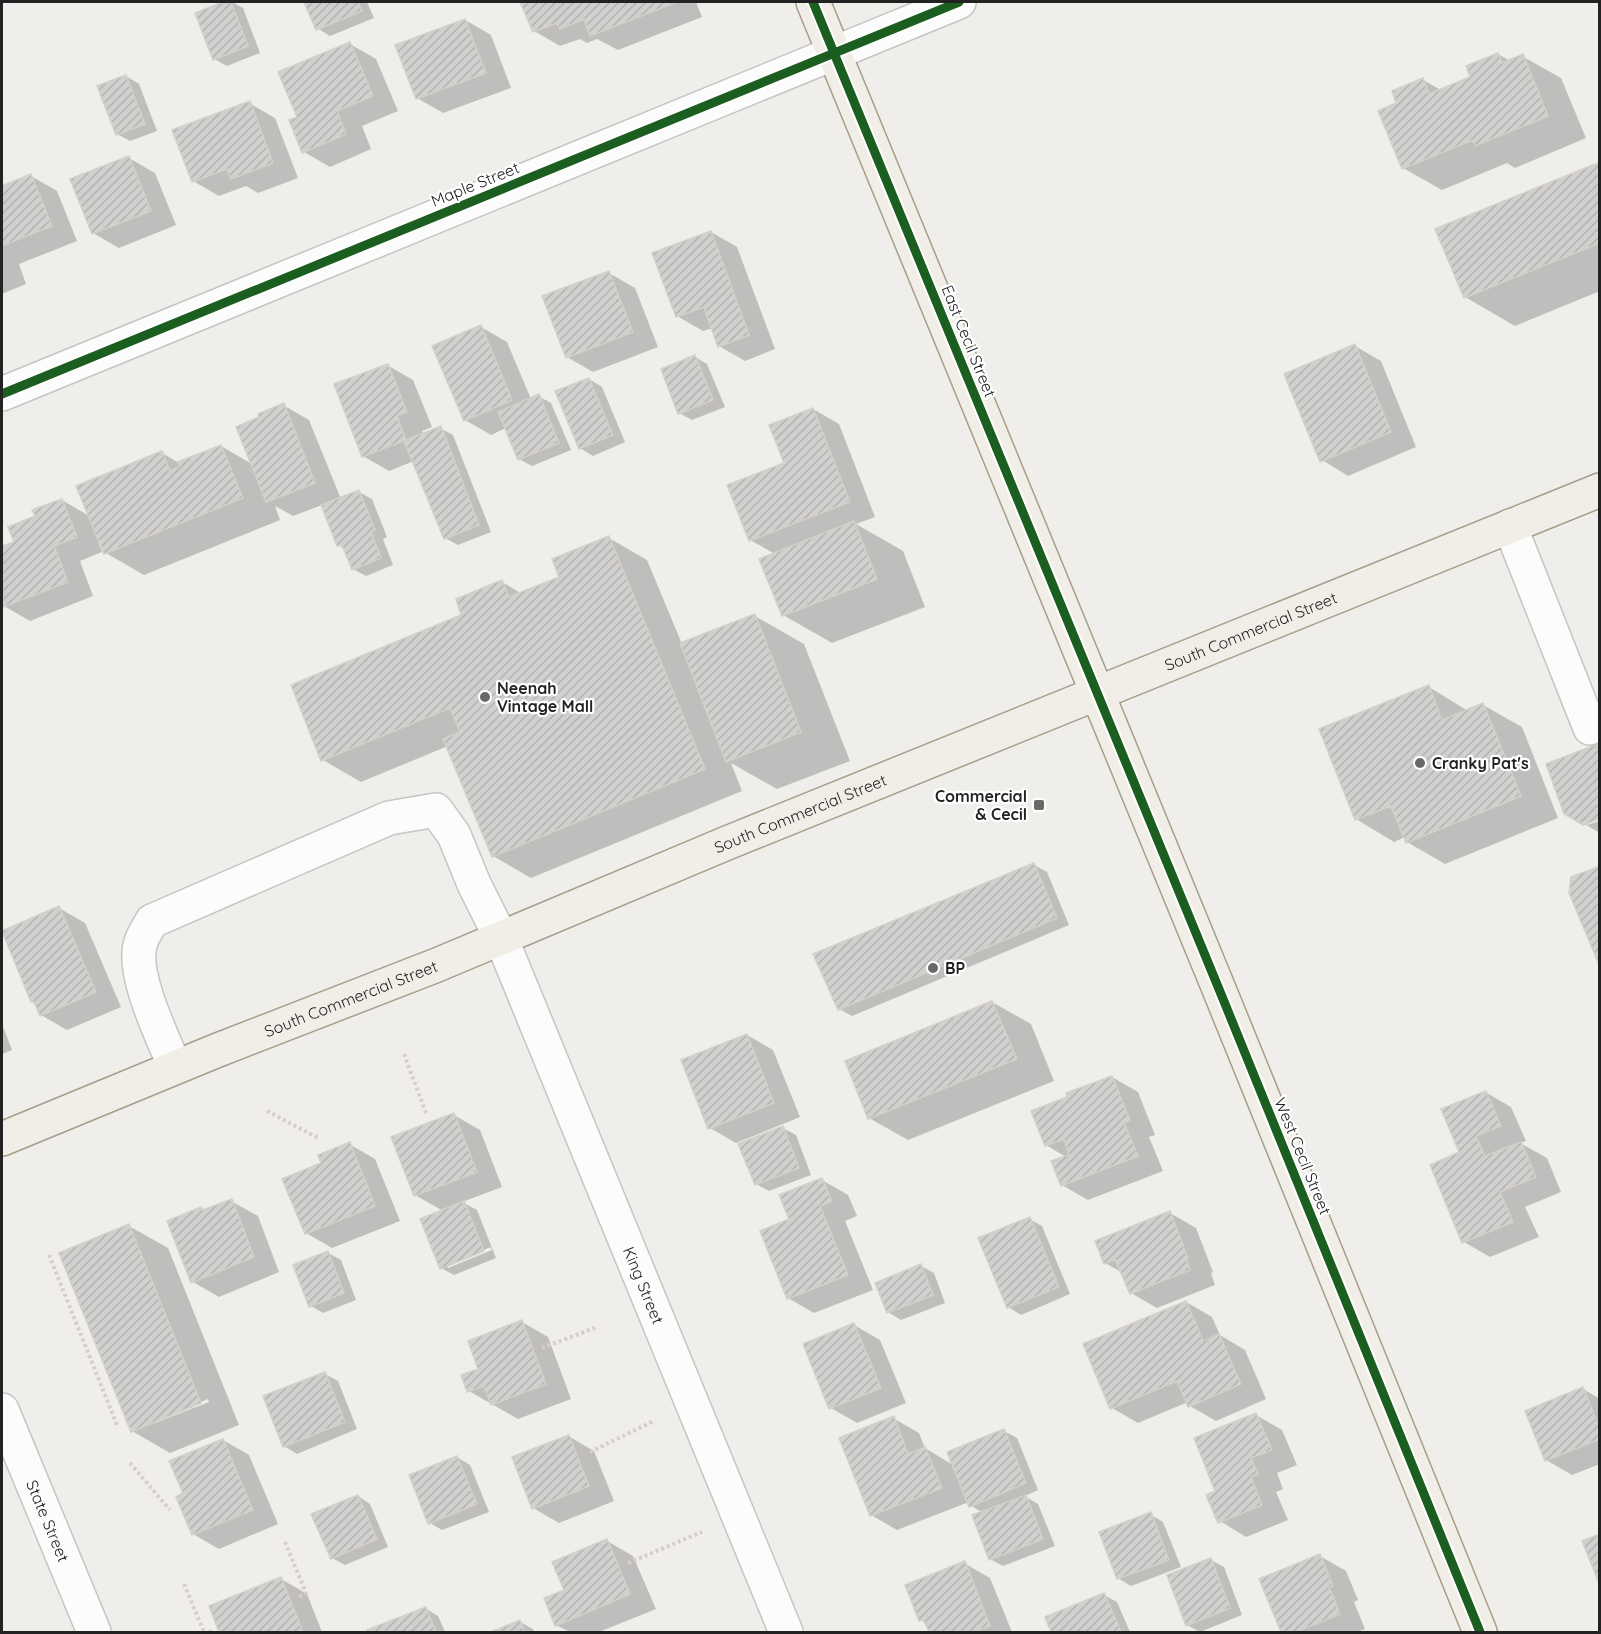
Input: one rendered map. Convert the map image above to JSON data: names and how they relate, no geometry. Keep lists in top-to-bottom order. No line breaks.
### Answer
{"streets":{"main road":["East Cecil Street","South Commercial Street","West Cecil Street"],"street":["Maple Street","King Street","State Street"]},"crossings":[["Maple Street","East Cecil Street"],["East Cecil Street","South Commercial Street"],["East Cecil Street","West Cecil Street"],["South Commercial Street","West Cecil Street"],["South Commercial Street","King Street"]],"places":{"other":["Neenah Vintage Mall","Cranky Pat's","BP"],"transit":["Commercial & Cecil"]}}
